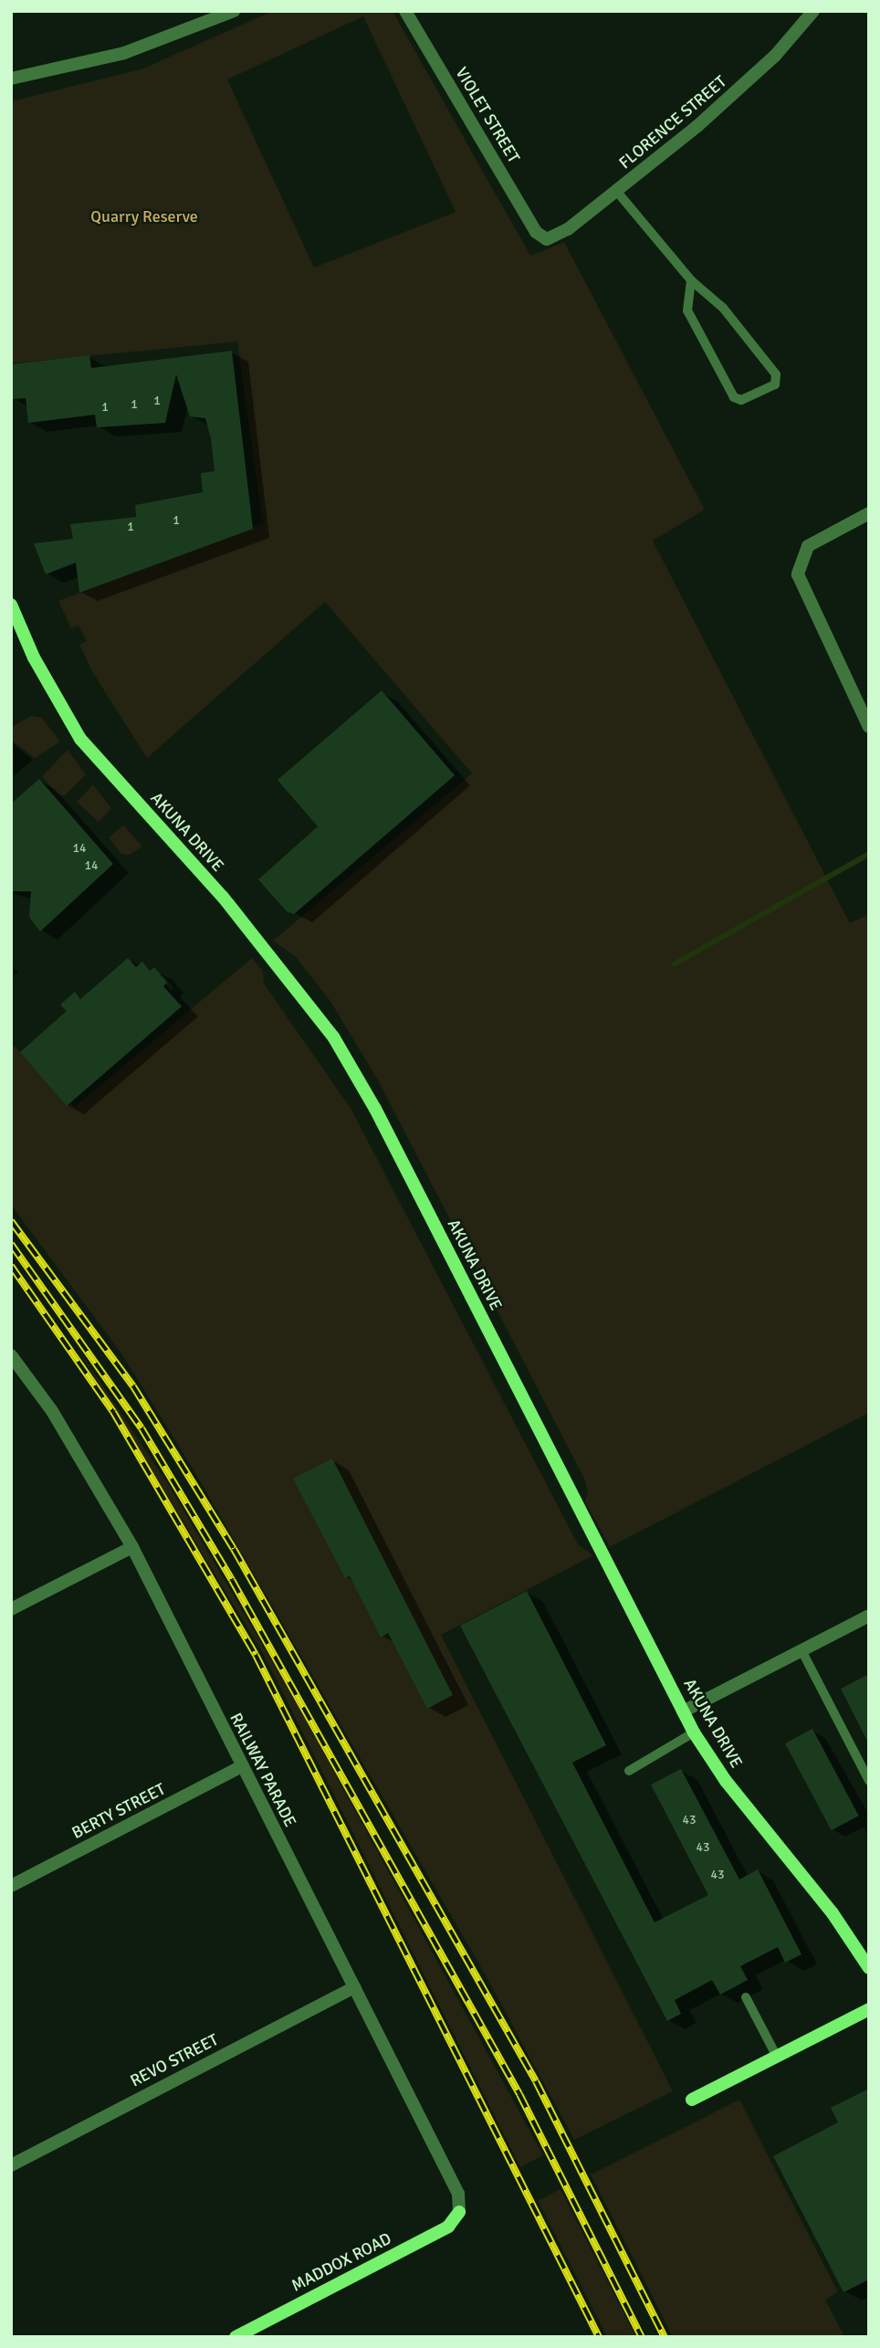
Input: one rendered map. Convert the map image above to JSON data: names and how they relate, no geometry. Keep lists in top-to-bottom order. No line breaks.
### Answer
{"streets":{"street":["VIOLET STREET","FLORENCE STREET","AKUNA DRIVE","RAILWAY PARADE","BERTY STREET","REVO STREET","MADDOX ROAD"]},"crossings":[["VIOLET STREET","FLORENCE STREET"],["RAILWAY PARADE","BERTY STREET"],["RAILWAY PARADE","REVO STREET"],["RAILWAY PARADE","MADDOX ROAD"]],"parks":["Quarry Reserve"],"house_numbers":["1","1","1","1","1","14","14","43","43","43"]}
